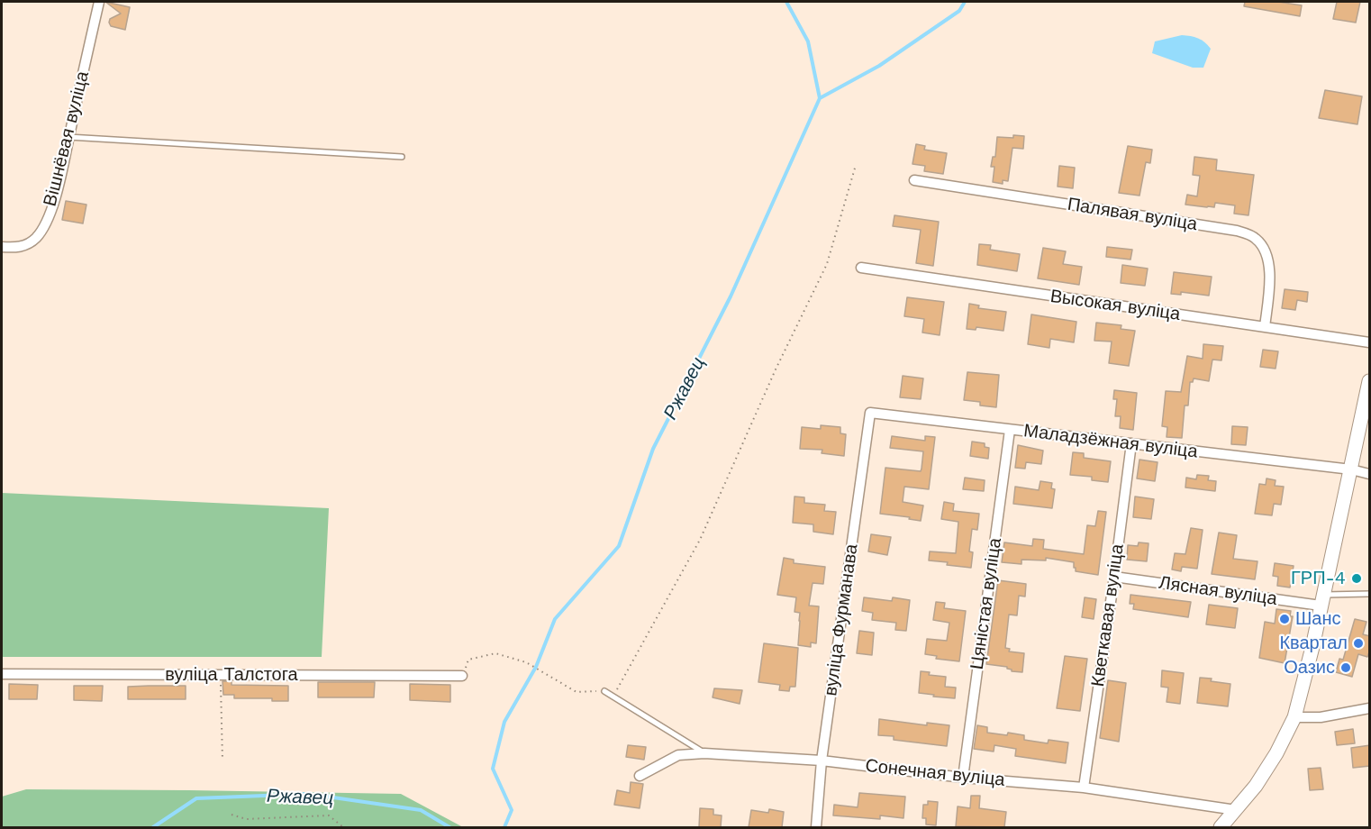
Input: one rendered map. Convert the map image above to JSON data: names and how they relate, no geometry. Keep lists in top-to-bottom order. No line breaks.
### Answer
{"streets":{"street":["Вішнёвая вуліца","Палявая вуліца","Высокая вуліца","Маладзёжная вуліца","Лясная вуліца","Цяністая вуліца","Кветкавая вуліца","вуліца Фурманава","вуліца Талстога","Сонечная вуліца"]},"crossings":[["Палявая вуліца","Высокая вуліца"],["Маладзёжная вуліца","Цяністая вуліца"],["Маладзёжная вуліца","Кветкавая вуліца"],["Маладзёжная вуліца","вуліца Фурманава"],["Лясная вуліца","Кветкавая вуліца"],["Цяністая вуліца","Сонечная вуліца"],["Кветкавая вуліца","Сонечная вуліца"],["вуліца Фурманава","Сонечная вуліца"]],"water":["Ржавец"],"places":["ГРП-4","Шанс","Квартал","Оазис"]}
